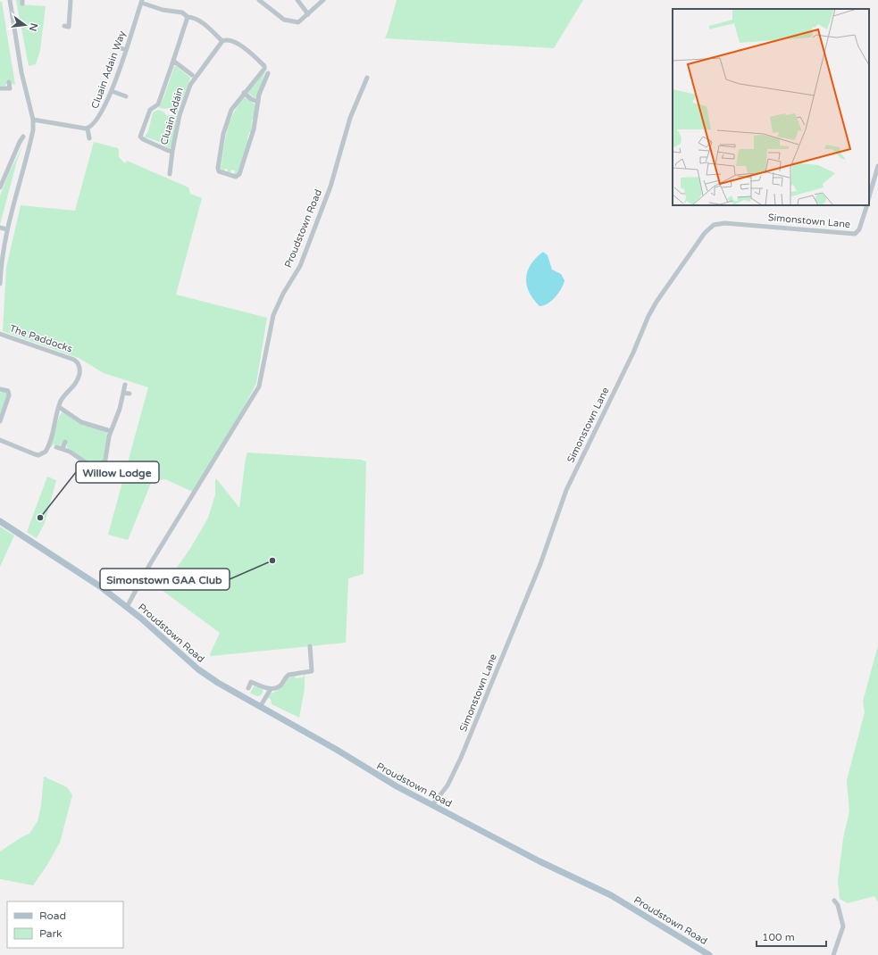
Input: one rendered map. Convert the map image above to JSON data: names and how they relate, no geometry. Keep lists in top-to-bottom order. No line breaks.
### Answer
{"streets":{"main road":["Proudstown Road"],"street":["Cluain Adain Way","Cluain Adáin","Simonstown Lane","The Paddocks"]},"crossings":[["Simonstown Lane","Proudstown Road"]],"places":["Willow Lodge","Simonstown GAA Club"],"legend":["Road","Park"],"scale_bar":"100 m","north":"right"}
